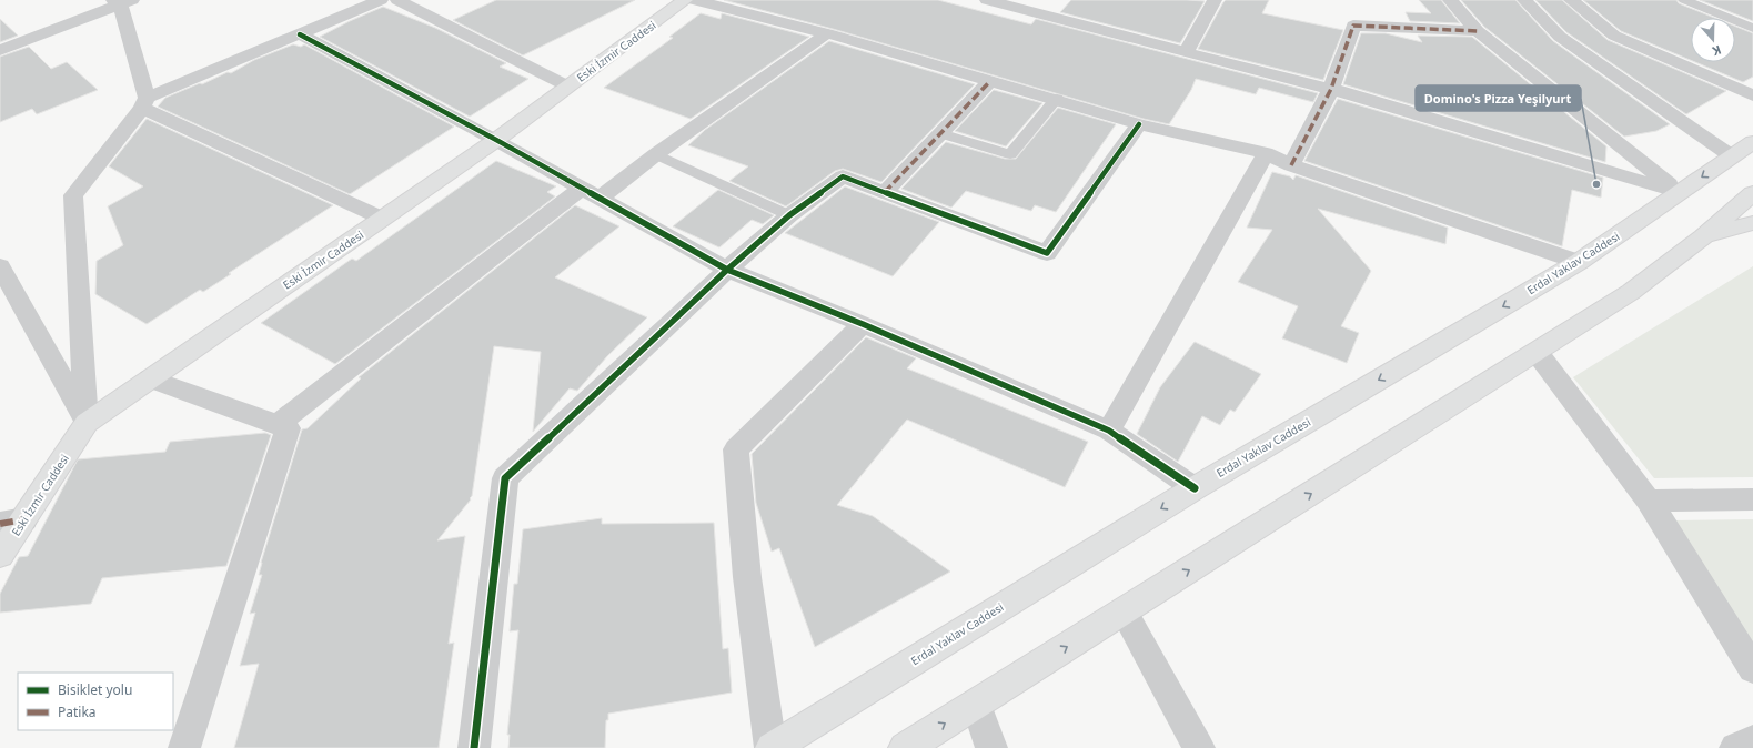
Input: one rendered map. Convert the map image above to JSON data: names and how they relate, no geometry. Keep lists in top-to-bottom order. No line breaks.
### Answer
{"streets":{"main road":["Eski İzmir Caddesi","Erdal Yaklav Caddesi"]},"places":["Domino's Pizza Yeşilyurt"],"legend":["Bisiklet yolu","Patika"],"north":"bottom"}
